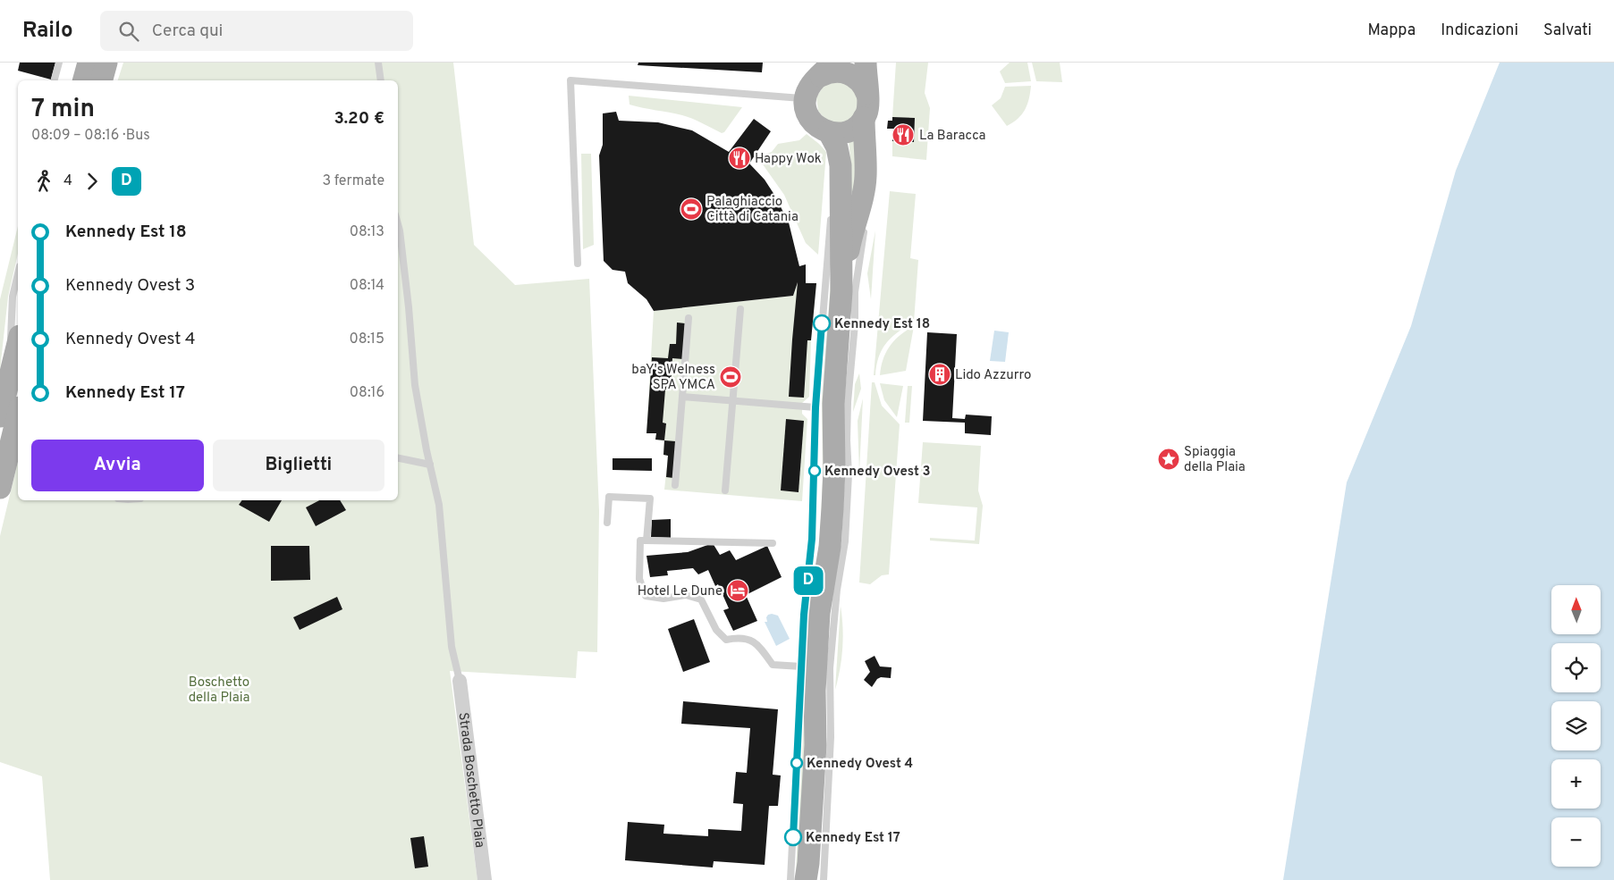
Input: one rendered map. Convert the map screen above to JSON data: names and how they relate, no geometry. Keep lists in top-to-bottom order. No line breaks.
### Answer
{"streets":{"street":["Strada Boschetto Plaia"]},"parks":["Boschetto della Plaia"],"places":{"restaurant":["La Baracca","Happy Wok"],"sports":["Palaghiaccio Città di Catania","baY's Welness SPA YMCA"],"other":["Kennedy Est 18","Kennedy Ovest 3","Kennedy Ovest 4","Kennedy Est 17"],"building":["Lido Azzurro"],"place":["Spiaggia della Plaia"],"hotel":["Hotel Le Dune"]},"lines":["bus line D"],"north":"top","page":{"header":"Railo","search":"Cerca qui","nav":["Mappa","Indicazioni","Salvati"],"on_map":"D","heading":["7 min","08:09 – 08:16 · Bus","3.20 €"],"legs":["4","D","3 fermate"],"list":[{"name":"Kennedy Est 18","value":"08:13"},{"name":"Kennedy Ovest 3","value":"08:14"},{"name":"Kennedy Ovest 4","value":"08:15"},{"name":"Kennedy Est 17","value":"08:16"}],"buttons":["Avvia","Biglietti"],"map_buttons":["+","−"]}}
